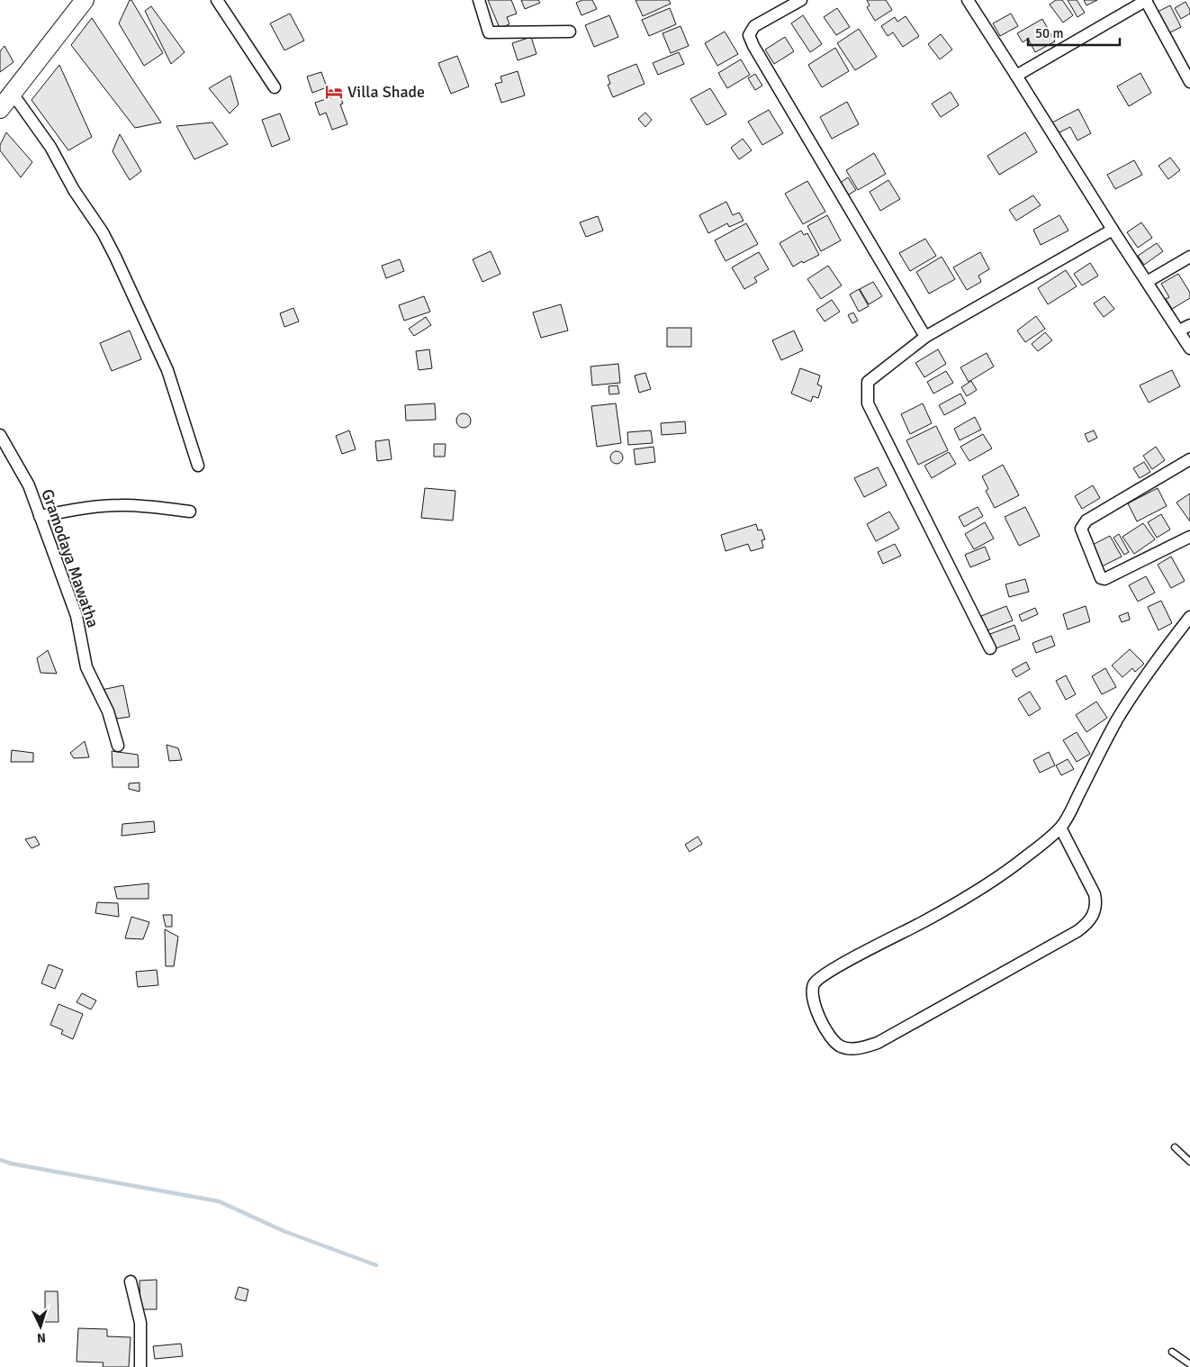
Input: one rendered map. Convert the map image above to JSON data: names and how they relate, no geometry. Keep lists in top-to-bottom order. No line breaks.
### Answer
{"streets":{"street":["Gramodaya Mawatha"]},"places":{"hotel":["Villa Shade"]},"scale_bar":"50 m","north":"bottom"}
